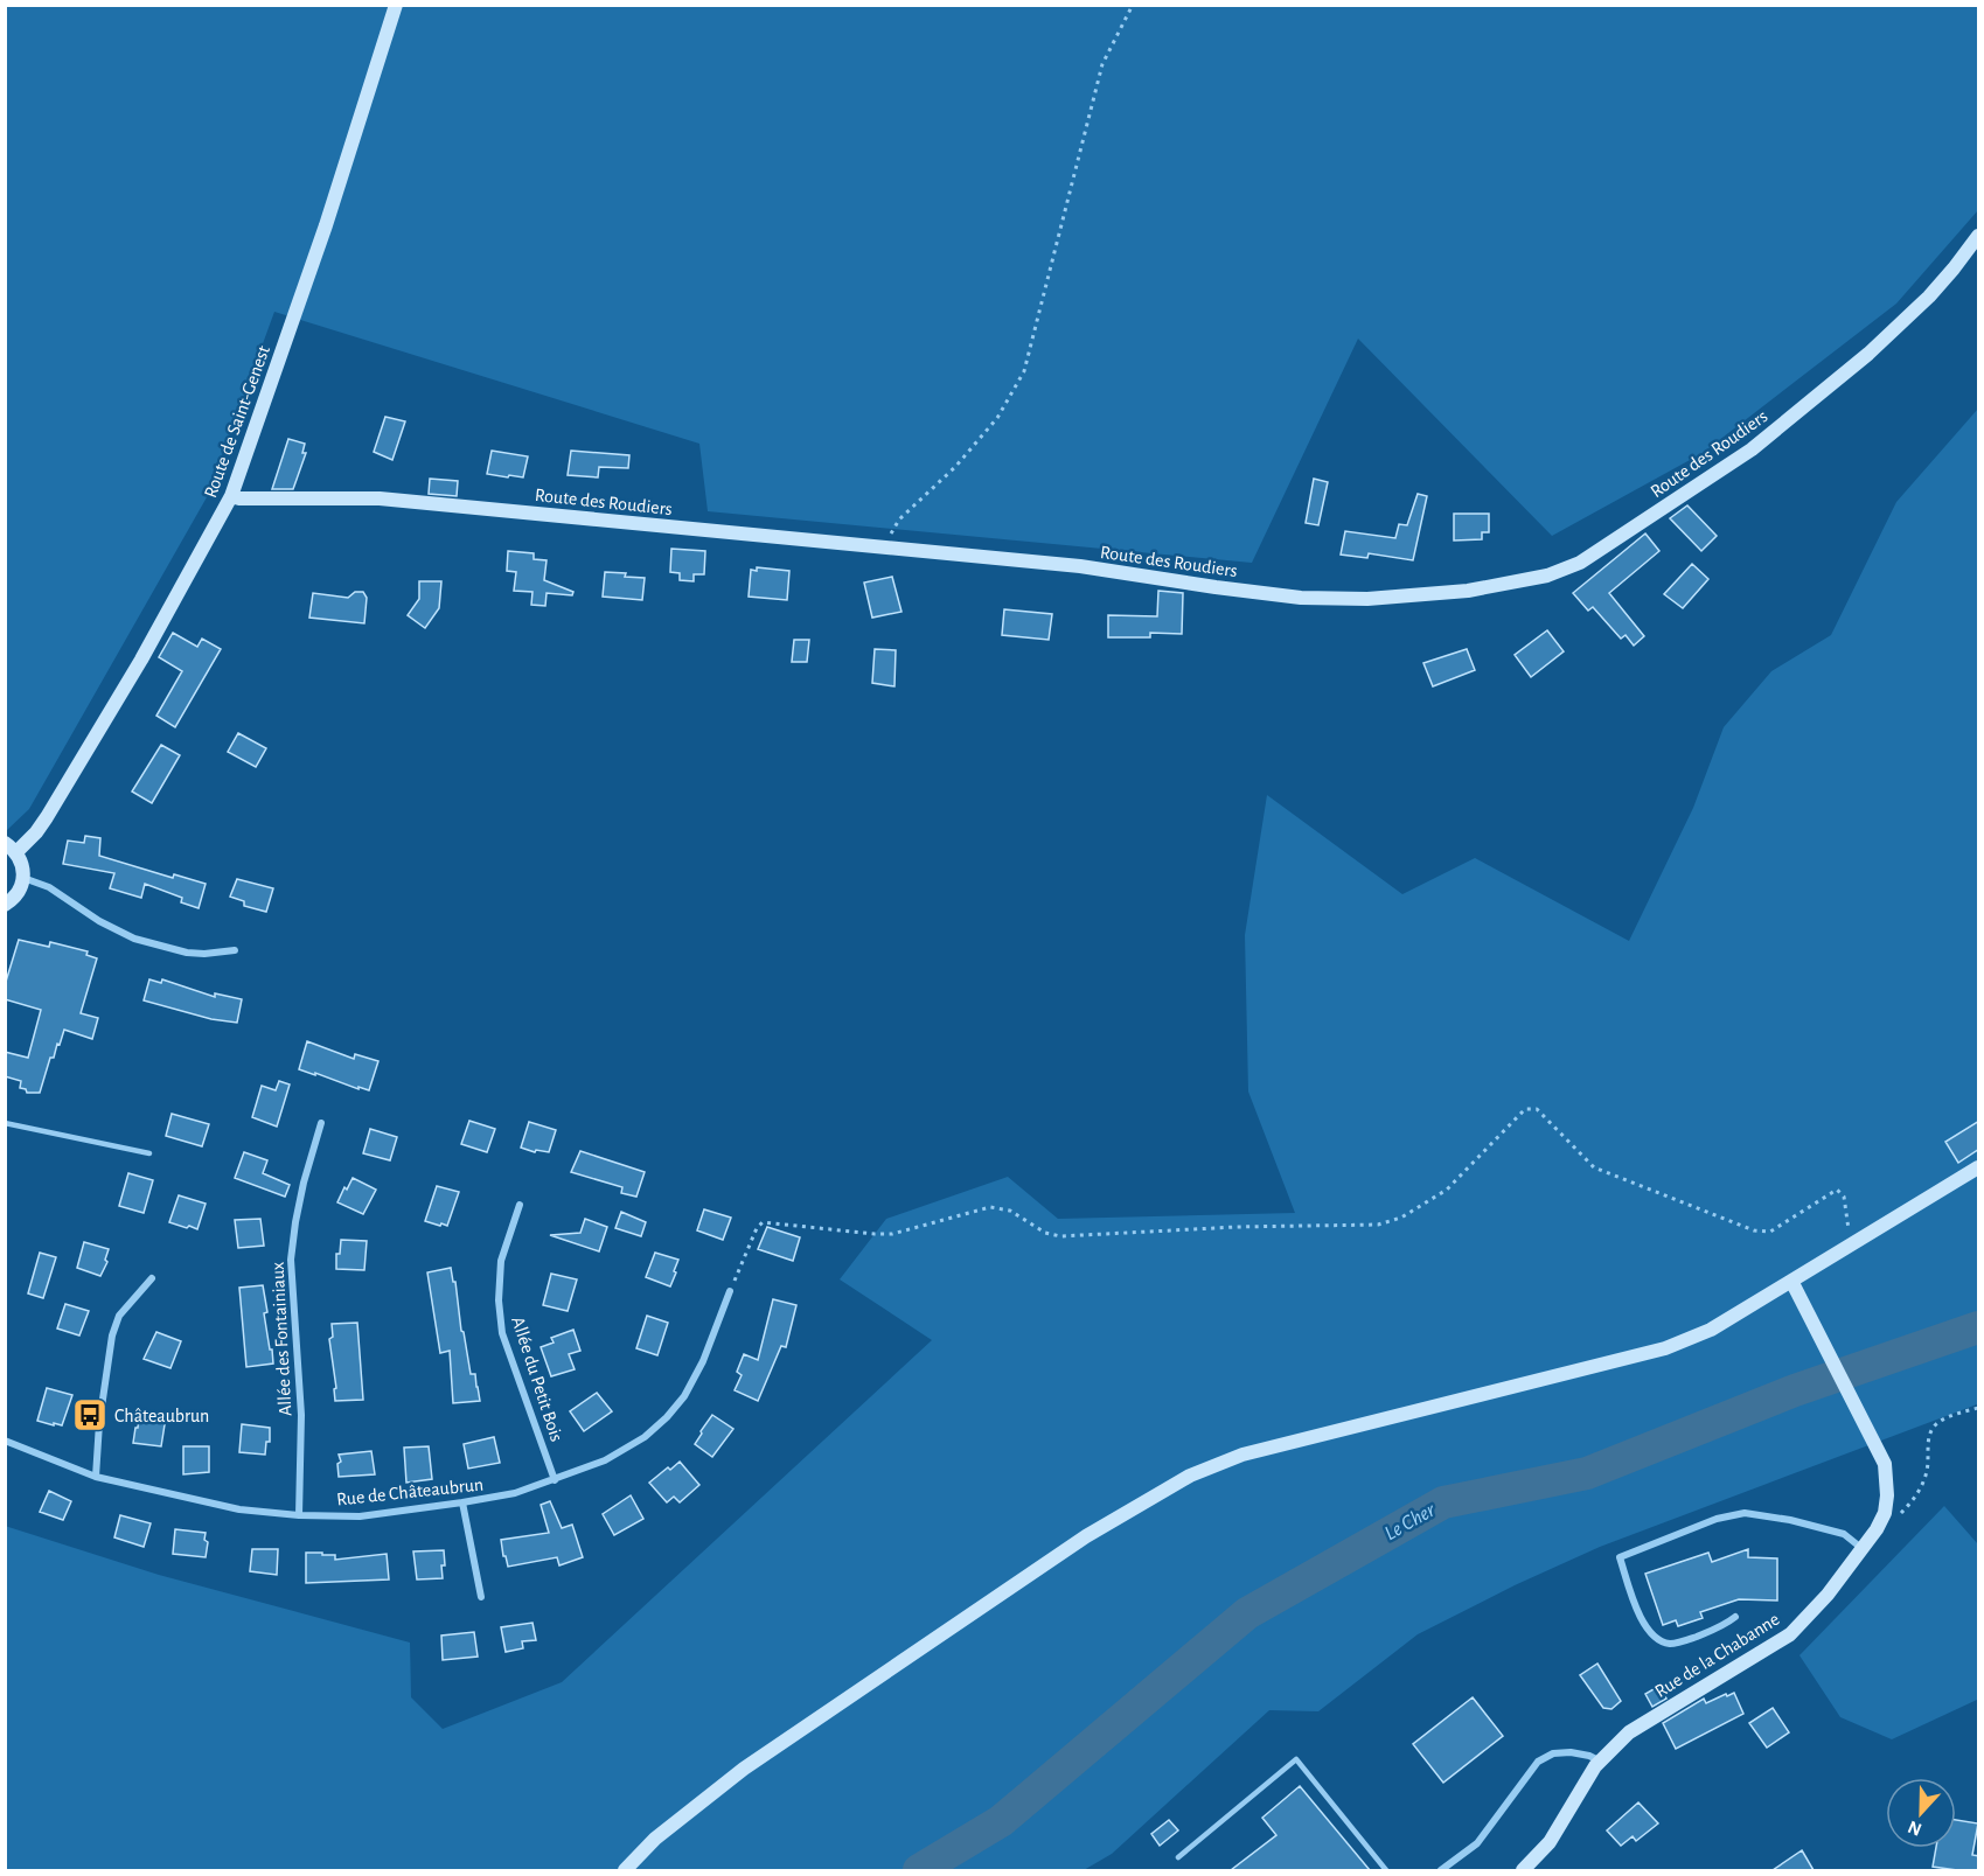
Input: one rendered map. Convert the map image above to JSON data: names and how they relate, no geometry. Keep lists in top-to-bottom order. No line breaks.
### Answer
{"streets":{"street":["Route de Saint-Genest","Route des Roudiers","Allée des Fontainiaux","Allée du Petit Bois","Rue de Châteaubrun","Rue de la Chabanne"]},"crossings":[["Route de Saint-Genest","Route des Roudiers"],["Allée des Fontainiaux","Rue de Châteaubrun"],["Allée du Petit Bois","Rue de Châteaubrun"]],"water":["Le Cher"],"places":{"bus stop":["Châteaubrun"]},"north":"bottom"}
